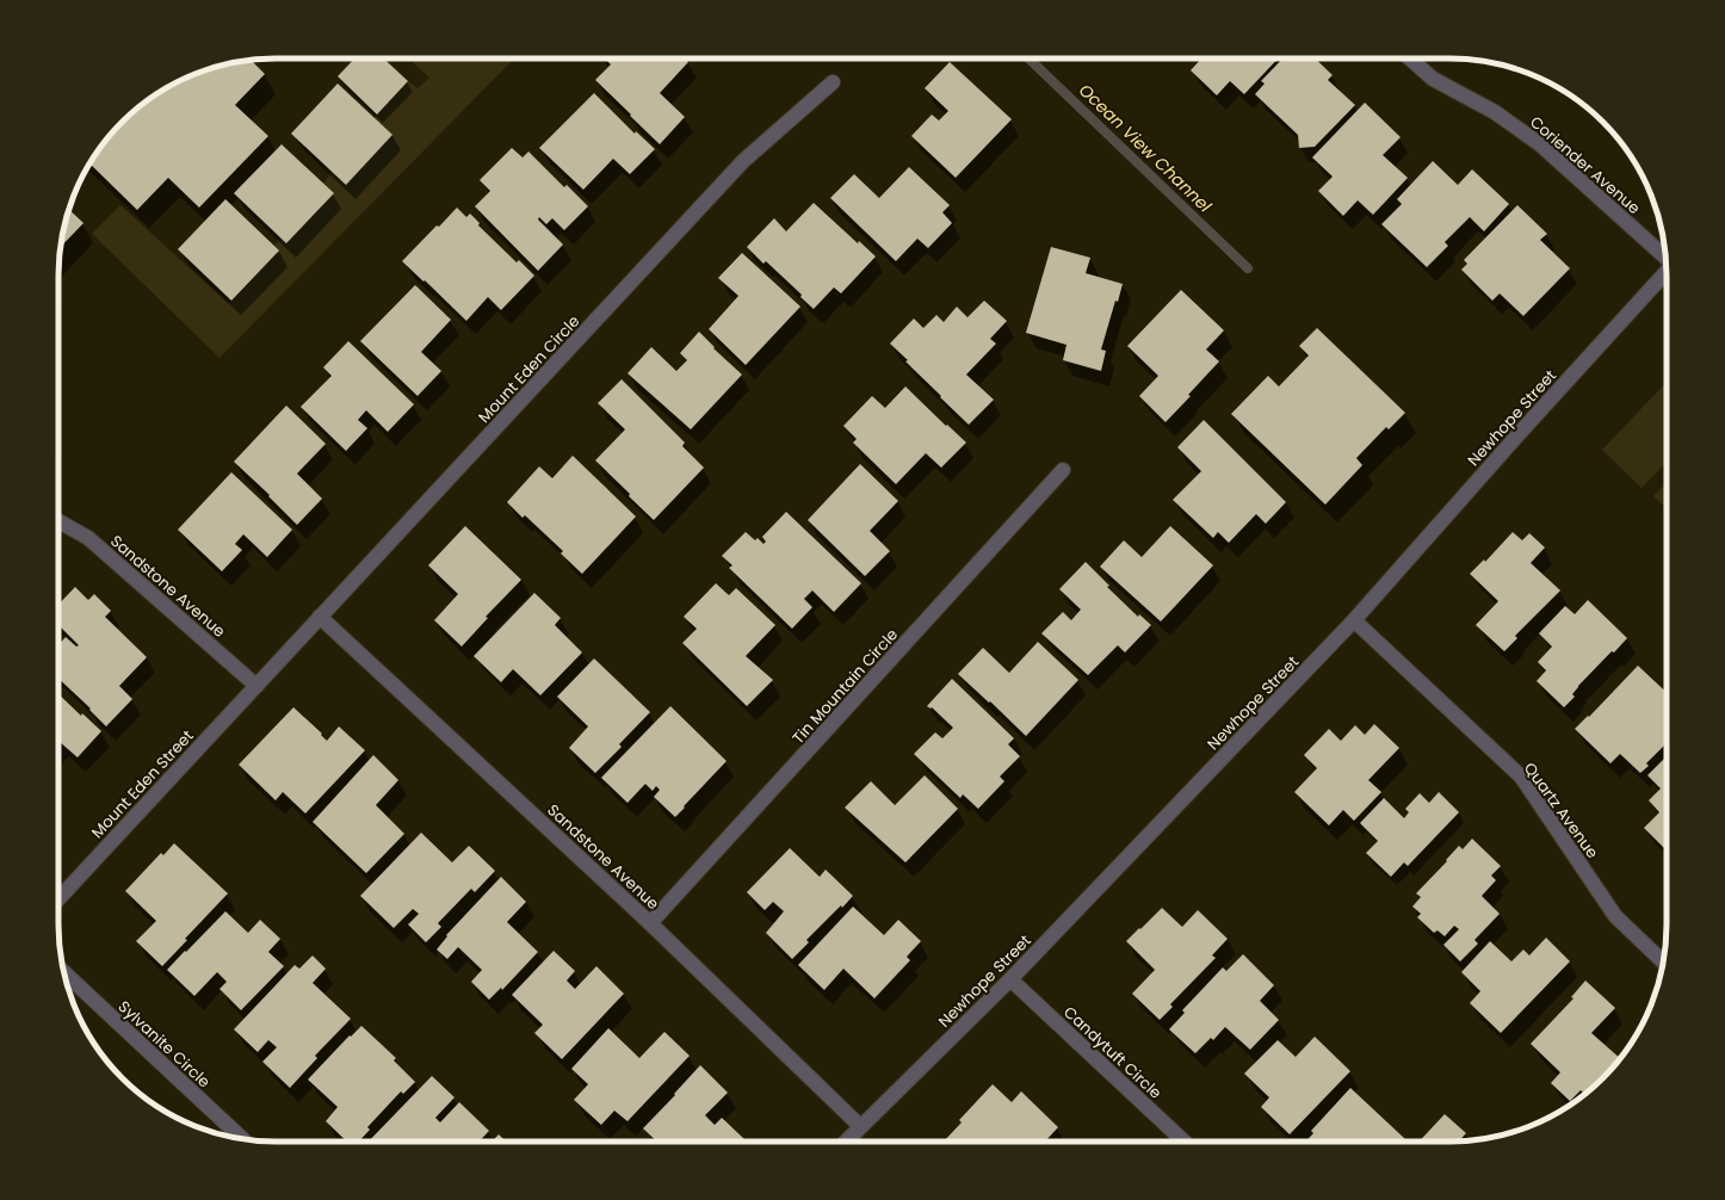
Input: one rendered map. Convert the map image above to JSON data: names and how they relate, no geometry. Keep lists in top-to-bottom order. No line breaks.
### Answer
{"streets":{"street":["Coriender Avenue","Mount Eden Circle","Newhope Street","Sandstone Avenue","Tin Mountain Circle","Mount Eden Street","Quartz Avenue","Sylvanite Circle","Candytuft Circle"]},"crossings":[["Mount Eden Circle","Sandstone Avenue"],["Mount Eden Circle","Mount Eden Street"],["Newhope Street","Sandstone Avenue"],["Newhope Street","Quartz Avenue"],["Newhope Street","Candytuft Circle"],["Sandstone Avenue","Tin Mountain Circle"],["Sandstone Avenue","Mount Eden Street"]],"water":["Ocean View Channel"]}
